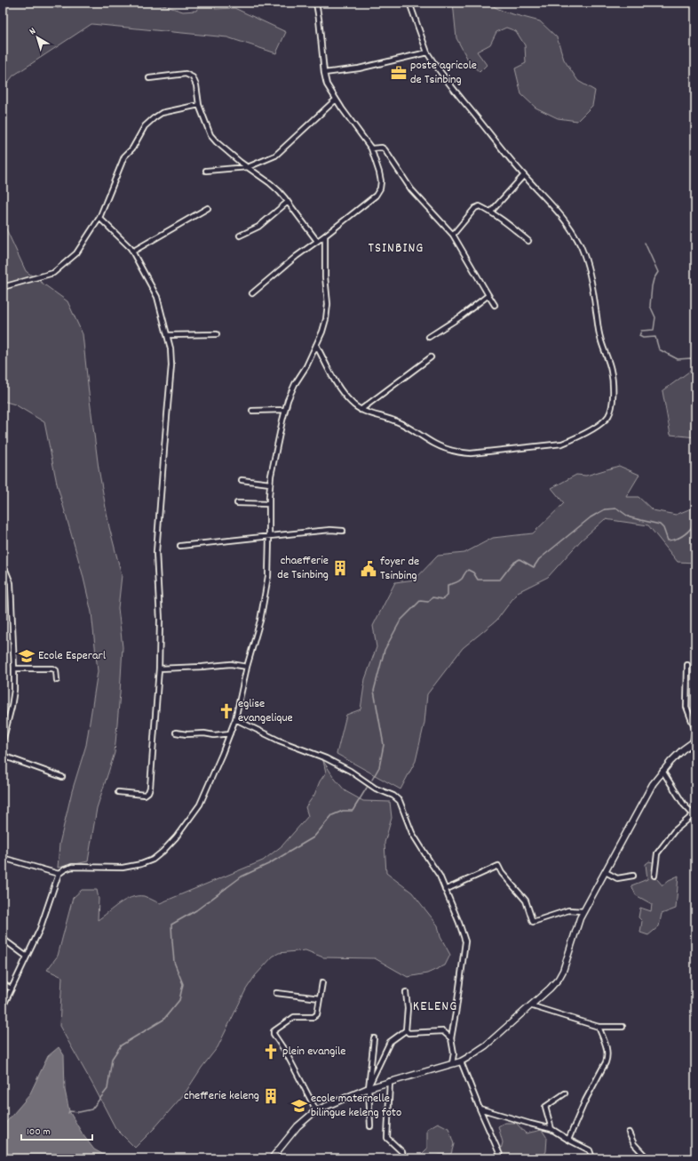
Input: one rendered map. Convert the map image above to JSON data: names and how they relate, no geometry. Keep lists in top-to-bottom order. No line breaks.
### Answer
{"districts":["TSINBING","KELENG"],"places":{"office":["poste agricole de Tsinbing"],"building":["chaefferie de Tsinbing","chefferie keleng"],"public building":["foyer de Tsinbing"],"school or university":["Ecole Esperarl","ecole maternelle bilingue keleng foto"],"church":["eglise evangelique","plein evangile"]},"scale_bar":"100 m","north":"top left"}
